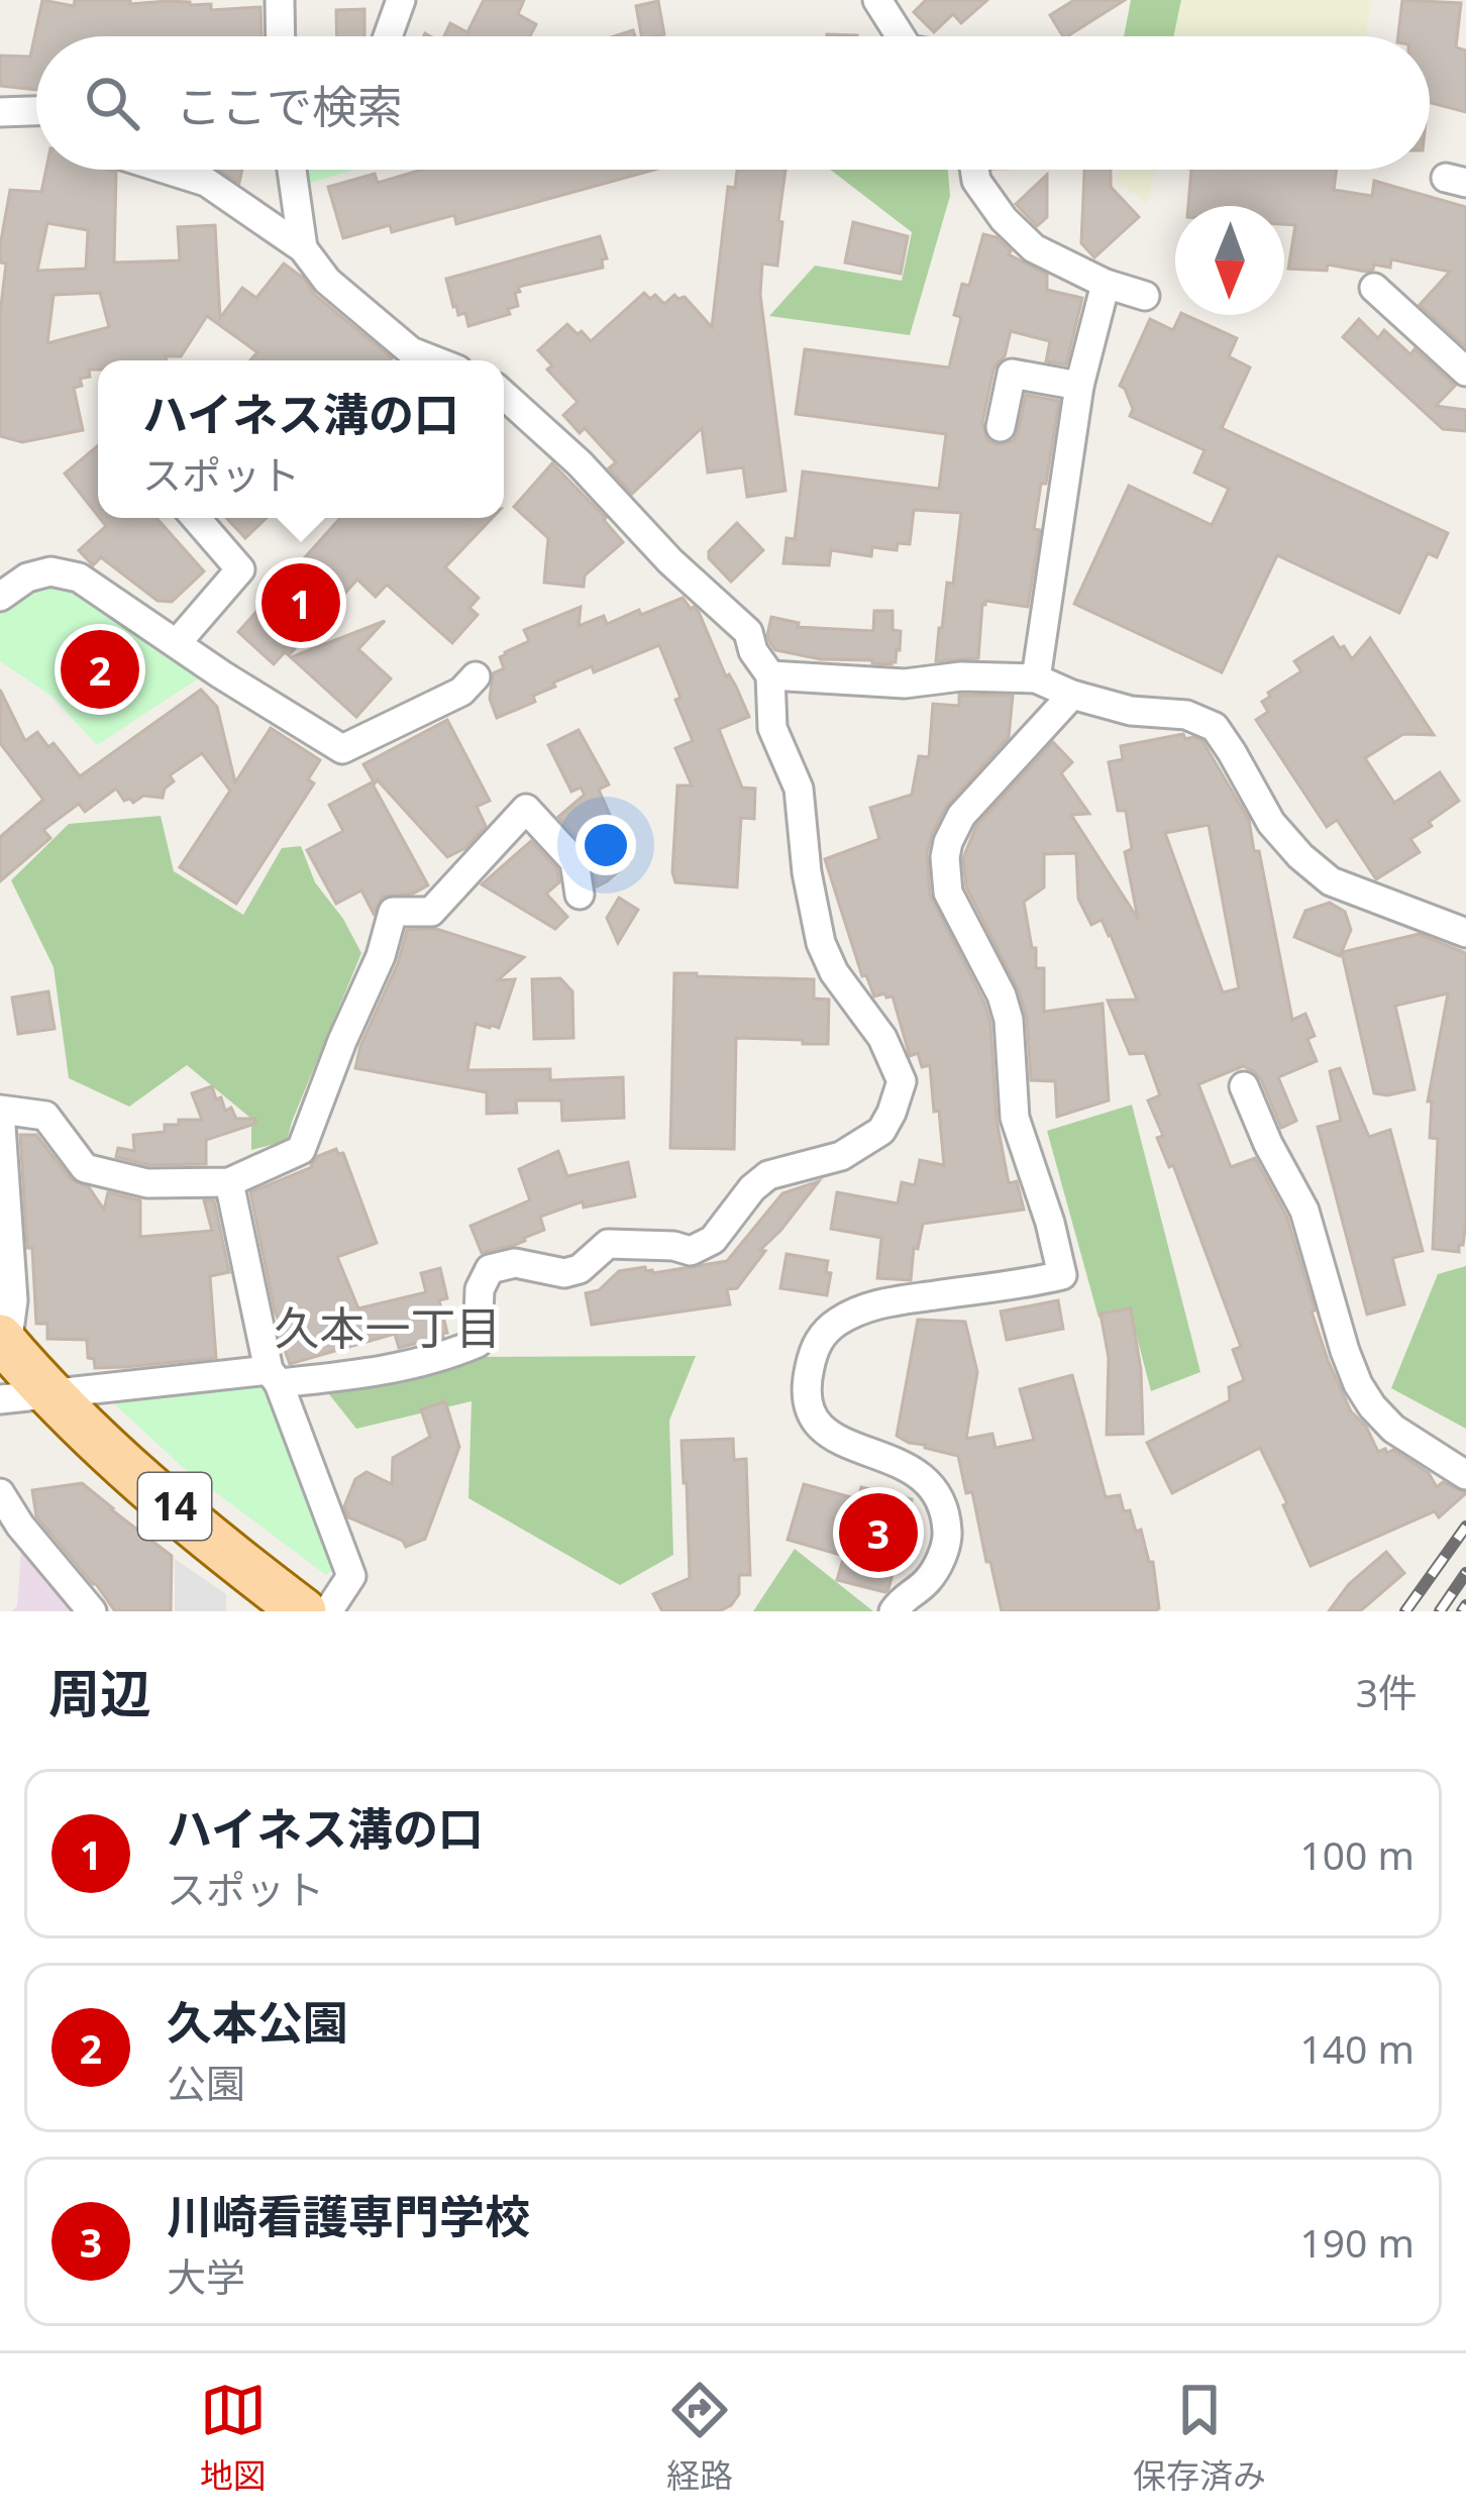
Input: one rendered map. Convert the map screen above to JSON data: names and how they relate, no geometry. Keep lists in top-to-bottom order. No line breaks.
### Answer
{"streets":{"main road":["14"]},"districts":["久本一丁目"],"north":"bottom","page":{"search":"ここで検索","popup":["ハイネス溝の口","スポット"],"pins":["1","2","3"],"heading":["周辺","3件"],"list":[{"mark":"1","name":"ハイネス溝の口","note":"スポット","value":"100 m"},{"mark":"2","name":"久本公園","note":"公園","value":"140 m"},{"mark":"3","name":"川崎看護専門学校","note":"大学","value":"190 m"}],"nav":["地図","経路","保存済み"]}}
